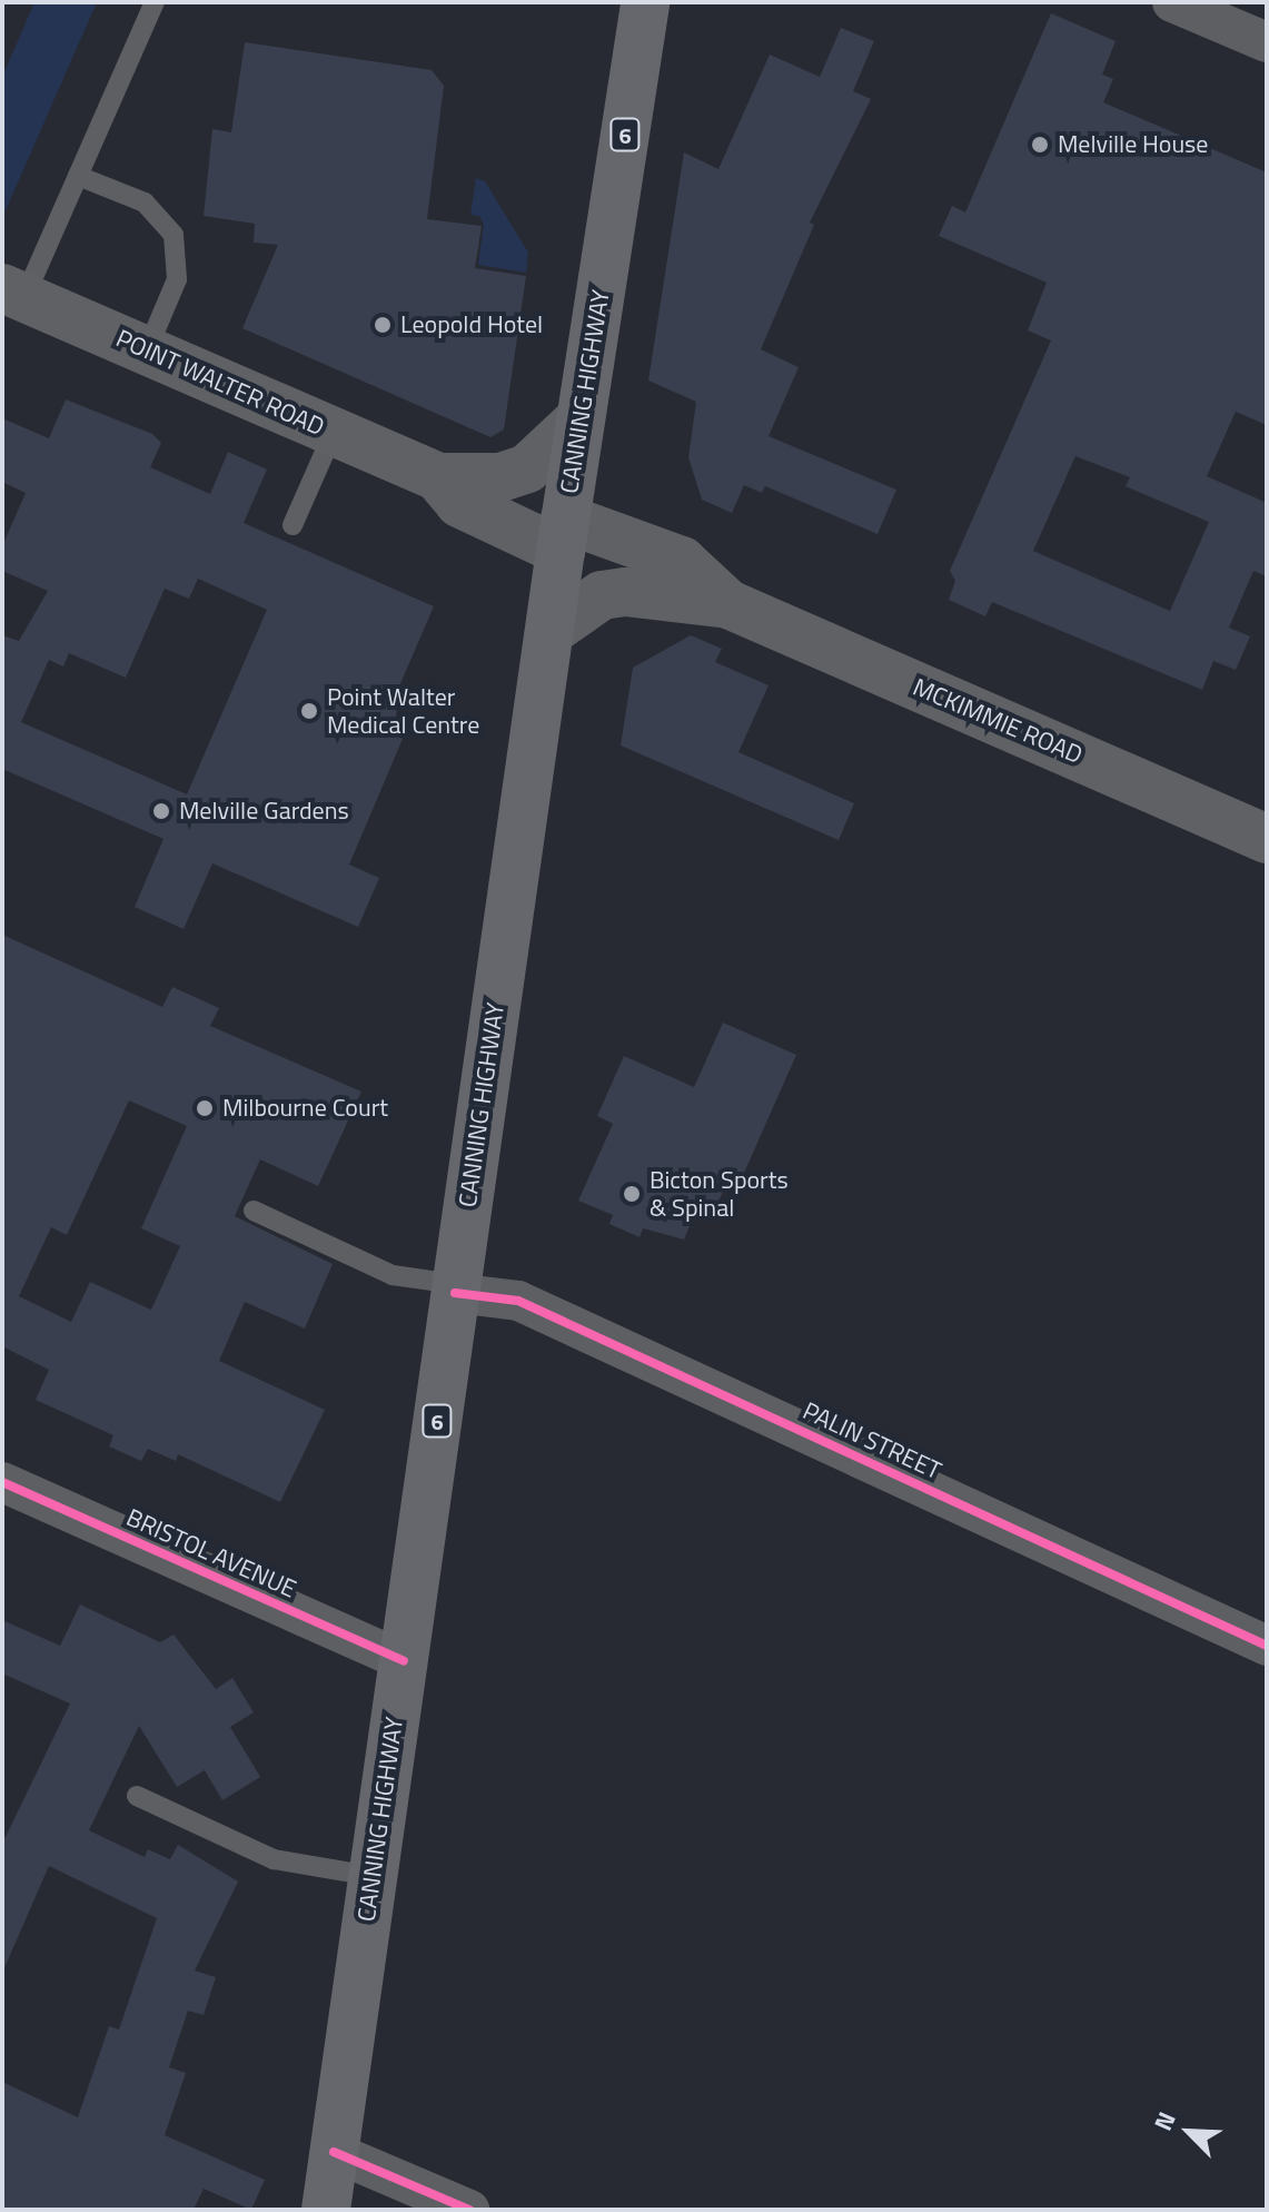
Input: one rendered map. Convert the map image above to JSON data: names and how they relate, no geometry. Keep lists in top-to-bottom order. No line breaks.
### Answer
{"streets":{"highway":["6","CANNING HIGHWAY"],"main road":["POINT WALTER ROAD","MCKIMMIE ROAD"],"street":["PALIN STREET","BRISTOL AVENUE"]},"crossings":[["POINT WALTER ROAD","CANNING HIGHWAY"],["POINT WALTER ROAD","MCKIMMIE ROAD"],["CANNING HIGHWAY","MCKIMMIE ROAD"],["CANNING HIGHWAY","PALIN STREET"],["CANNING HIGHWAY","BRISTOL AVENUE"]],"places":["Melville House","Leopold Hotel","Point Walter Medical Centre","Melville Gardens","Milbourne Court","Bicton Sports & Spinal"],"north":"top left"}
